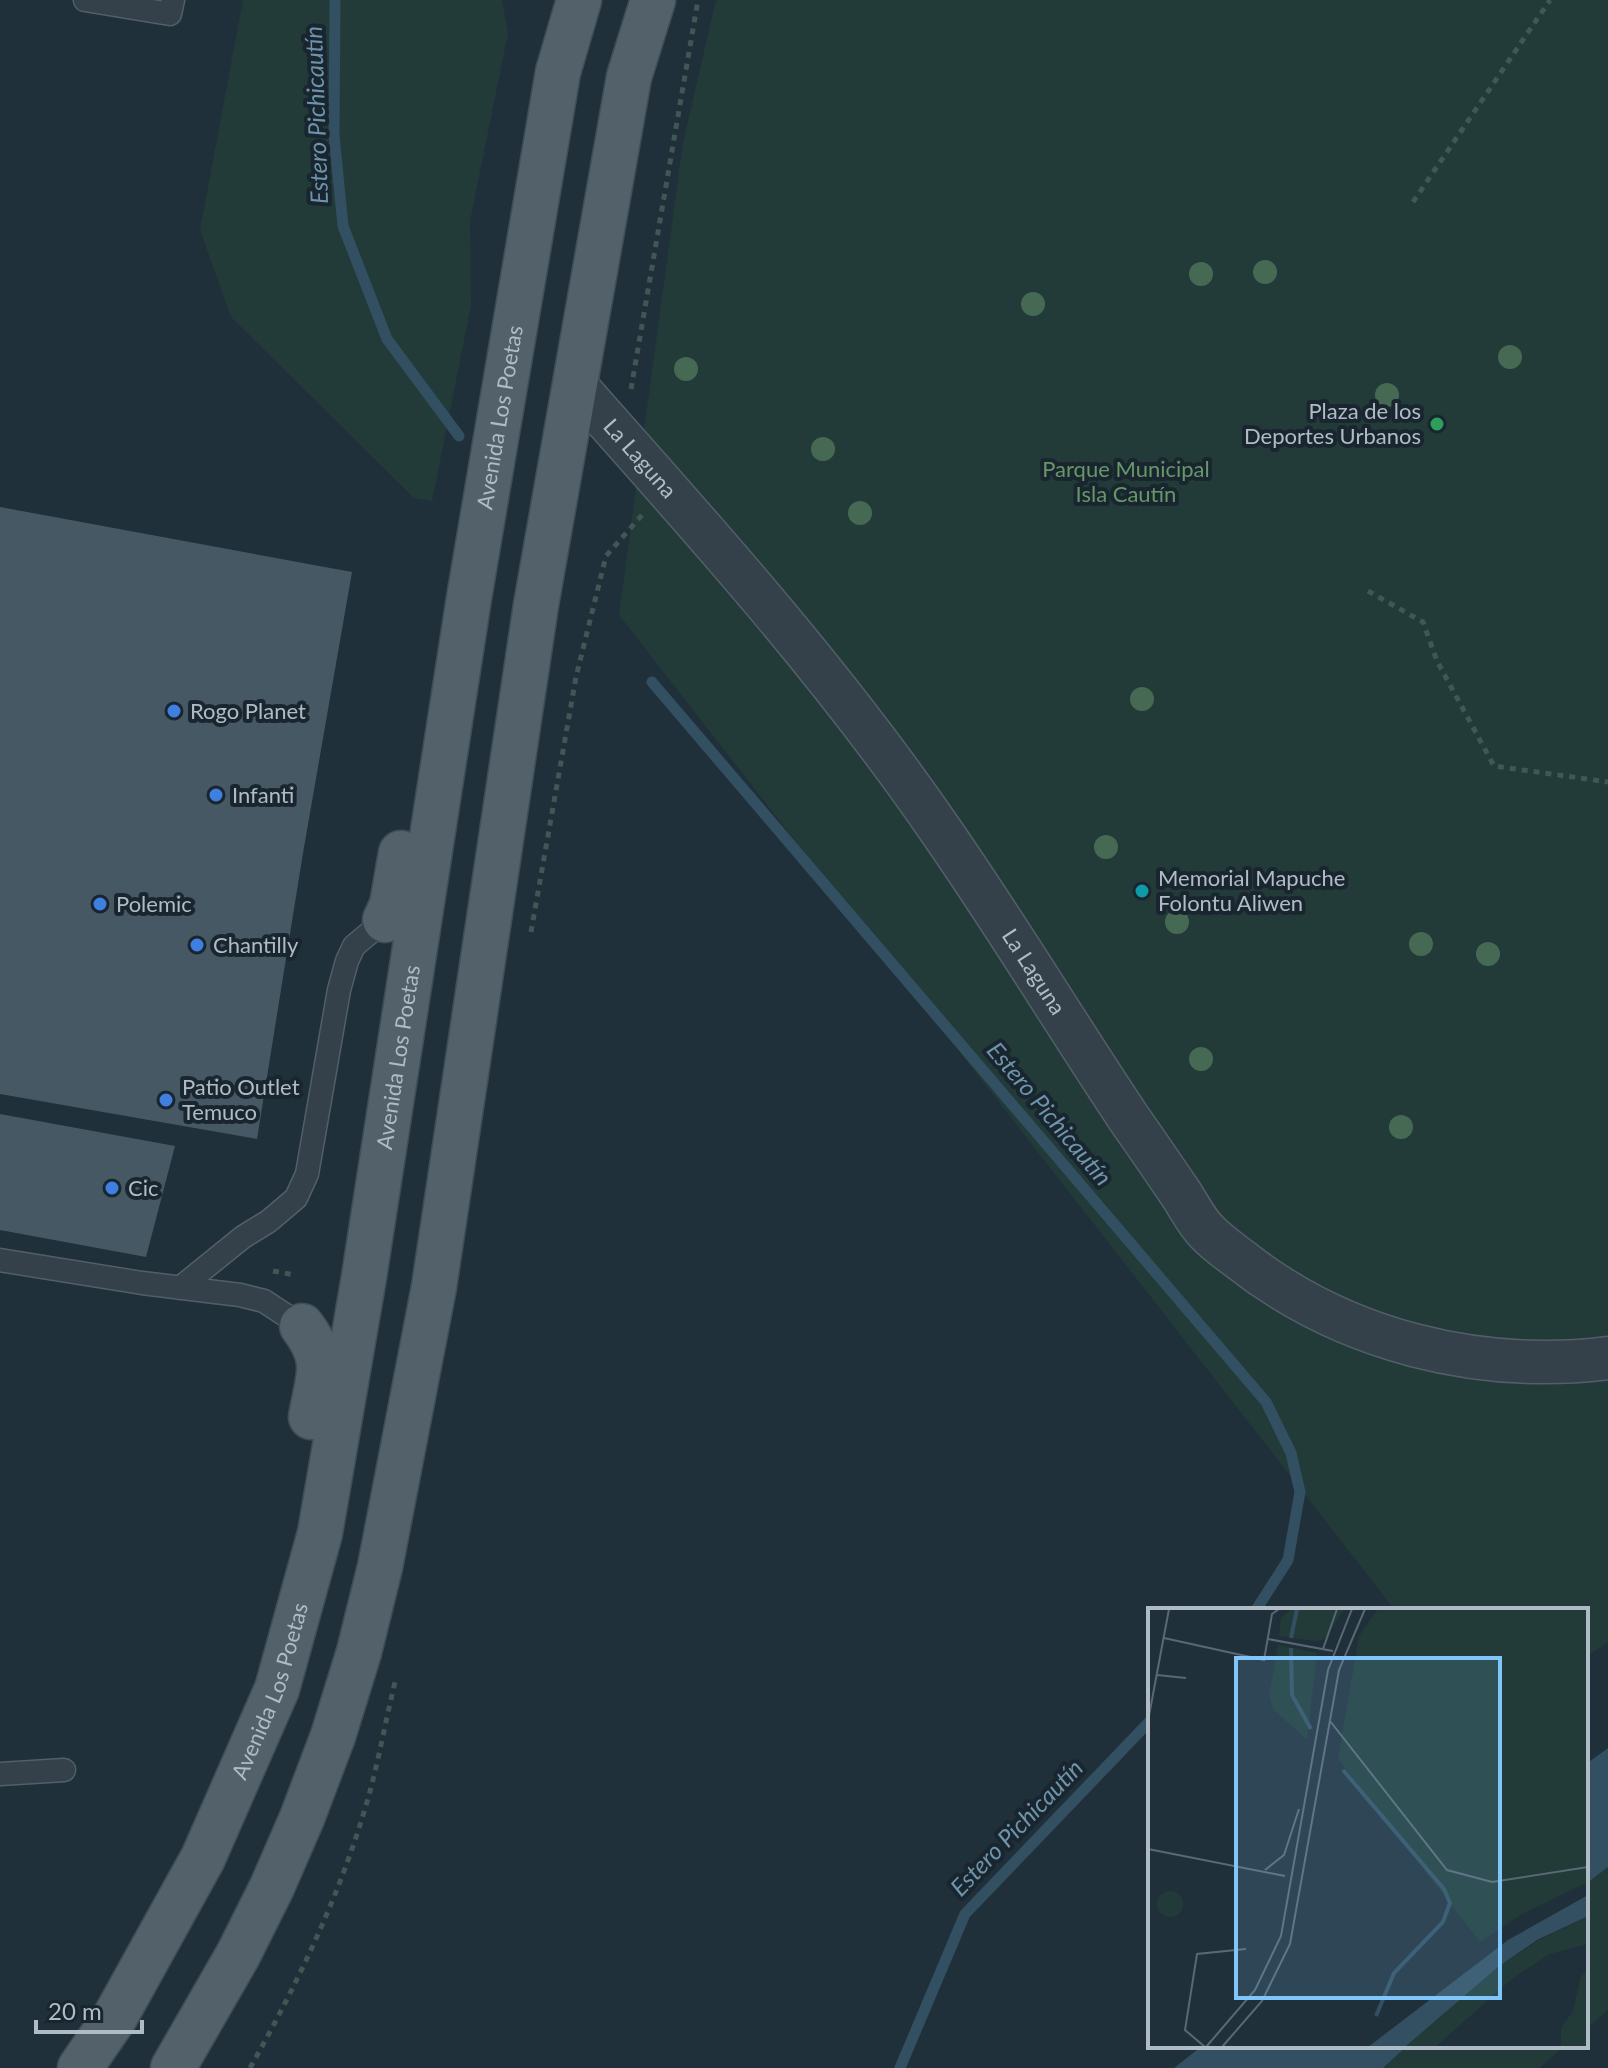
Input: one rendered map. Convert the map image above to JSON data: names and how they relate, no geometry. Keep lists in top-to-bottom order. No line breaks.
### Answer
{"streets":{"main road":["Avenida Los Poetas"],"street":["La Laguna"]},"water":["Estero Pichicautín"],"parks":["Parque Municipal Isla Cautín"],"places":["Plaza de los Deportes Urbanos","Rogo Planet","Infanti","Memorial Mapuche Folontu Aliwen","Polemic","Chantilly","Patio Outlet Temuco","Cic"],"scale_bar":"20 m"}
